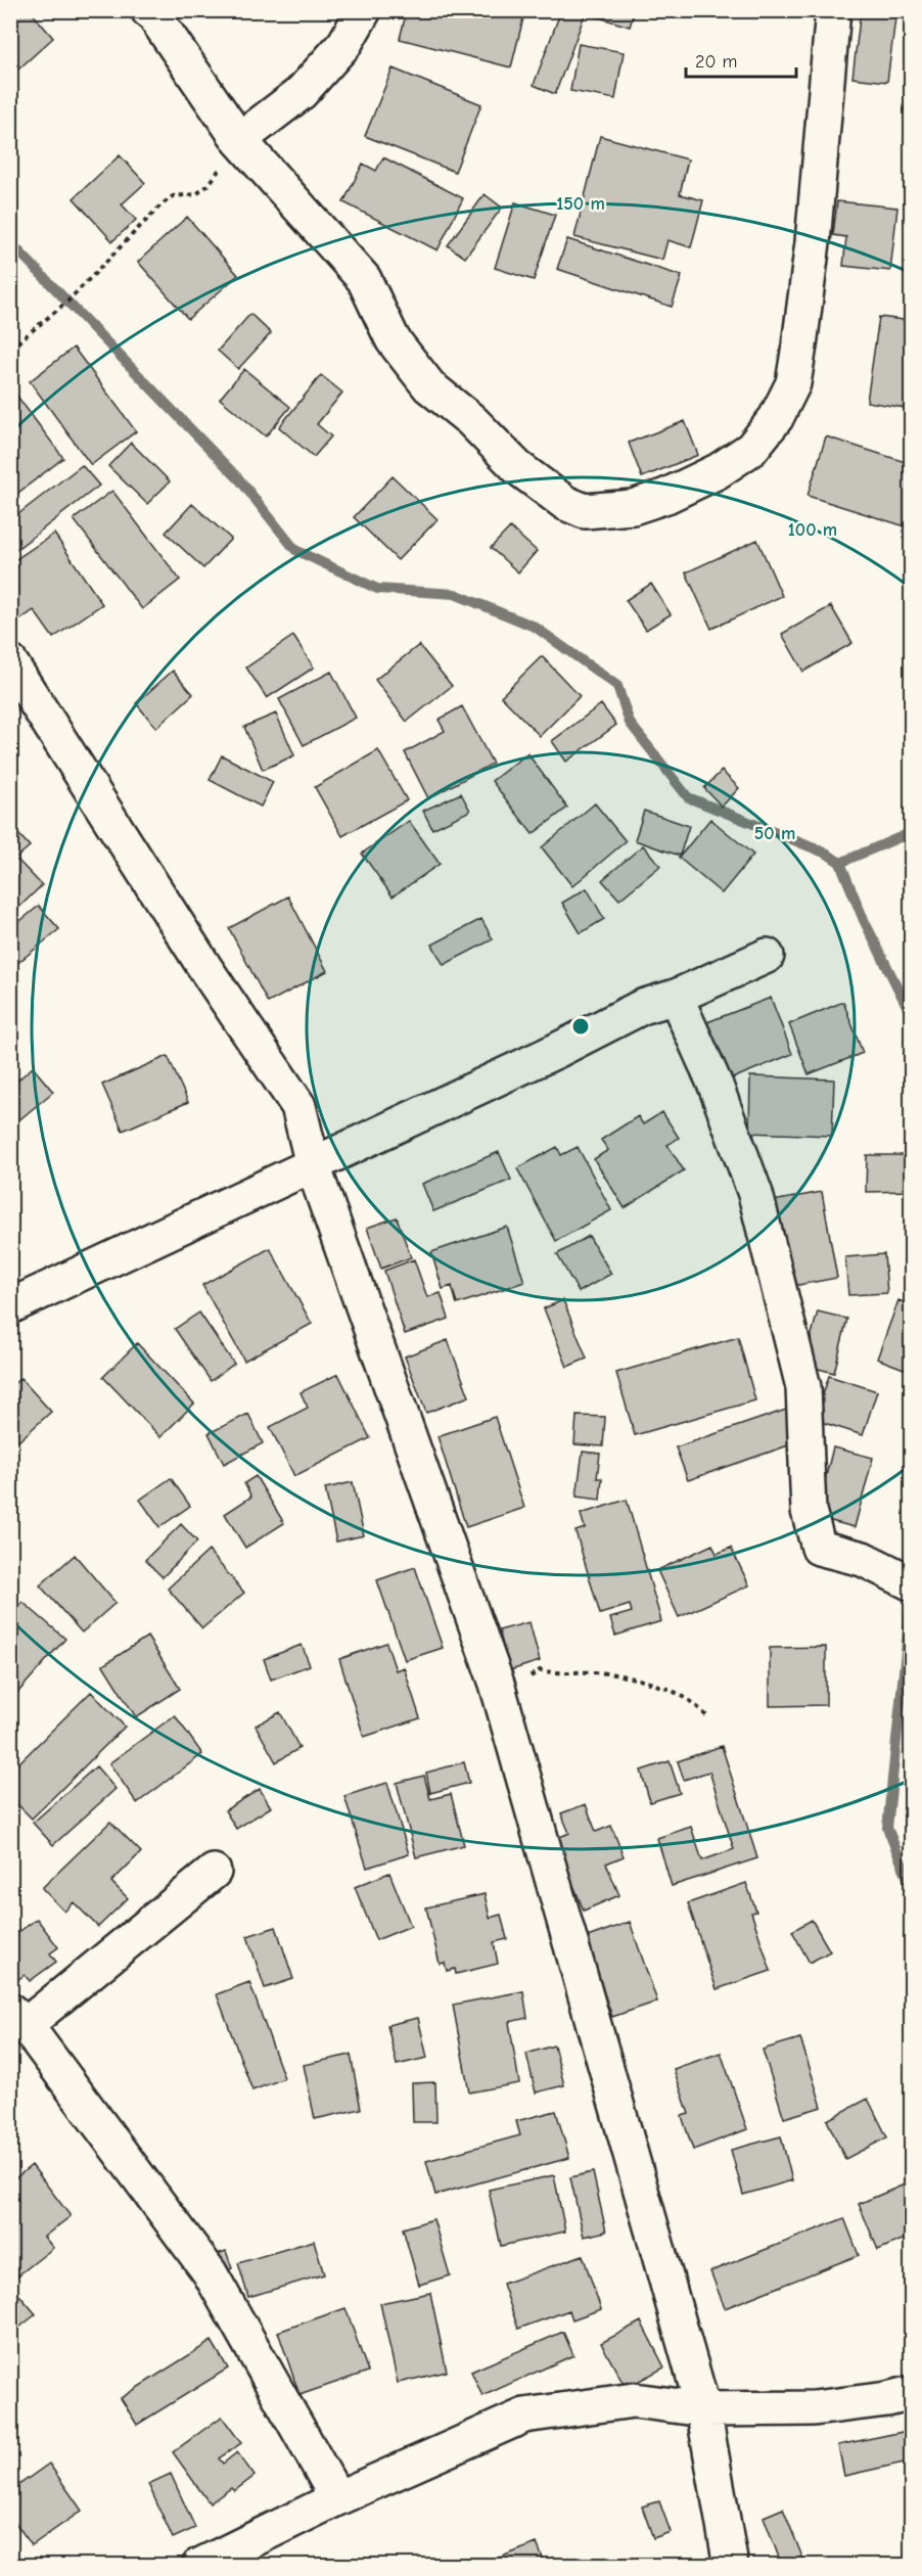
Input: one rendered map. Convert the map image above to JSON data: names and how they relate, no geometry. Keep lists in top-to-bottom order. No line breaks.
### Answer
{"scale_bar":"20 m","rings":["150 m","100 m","50 m"]}
